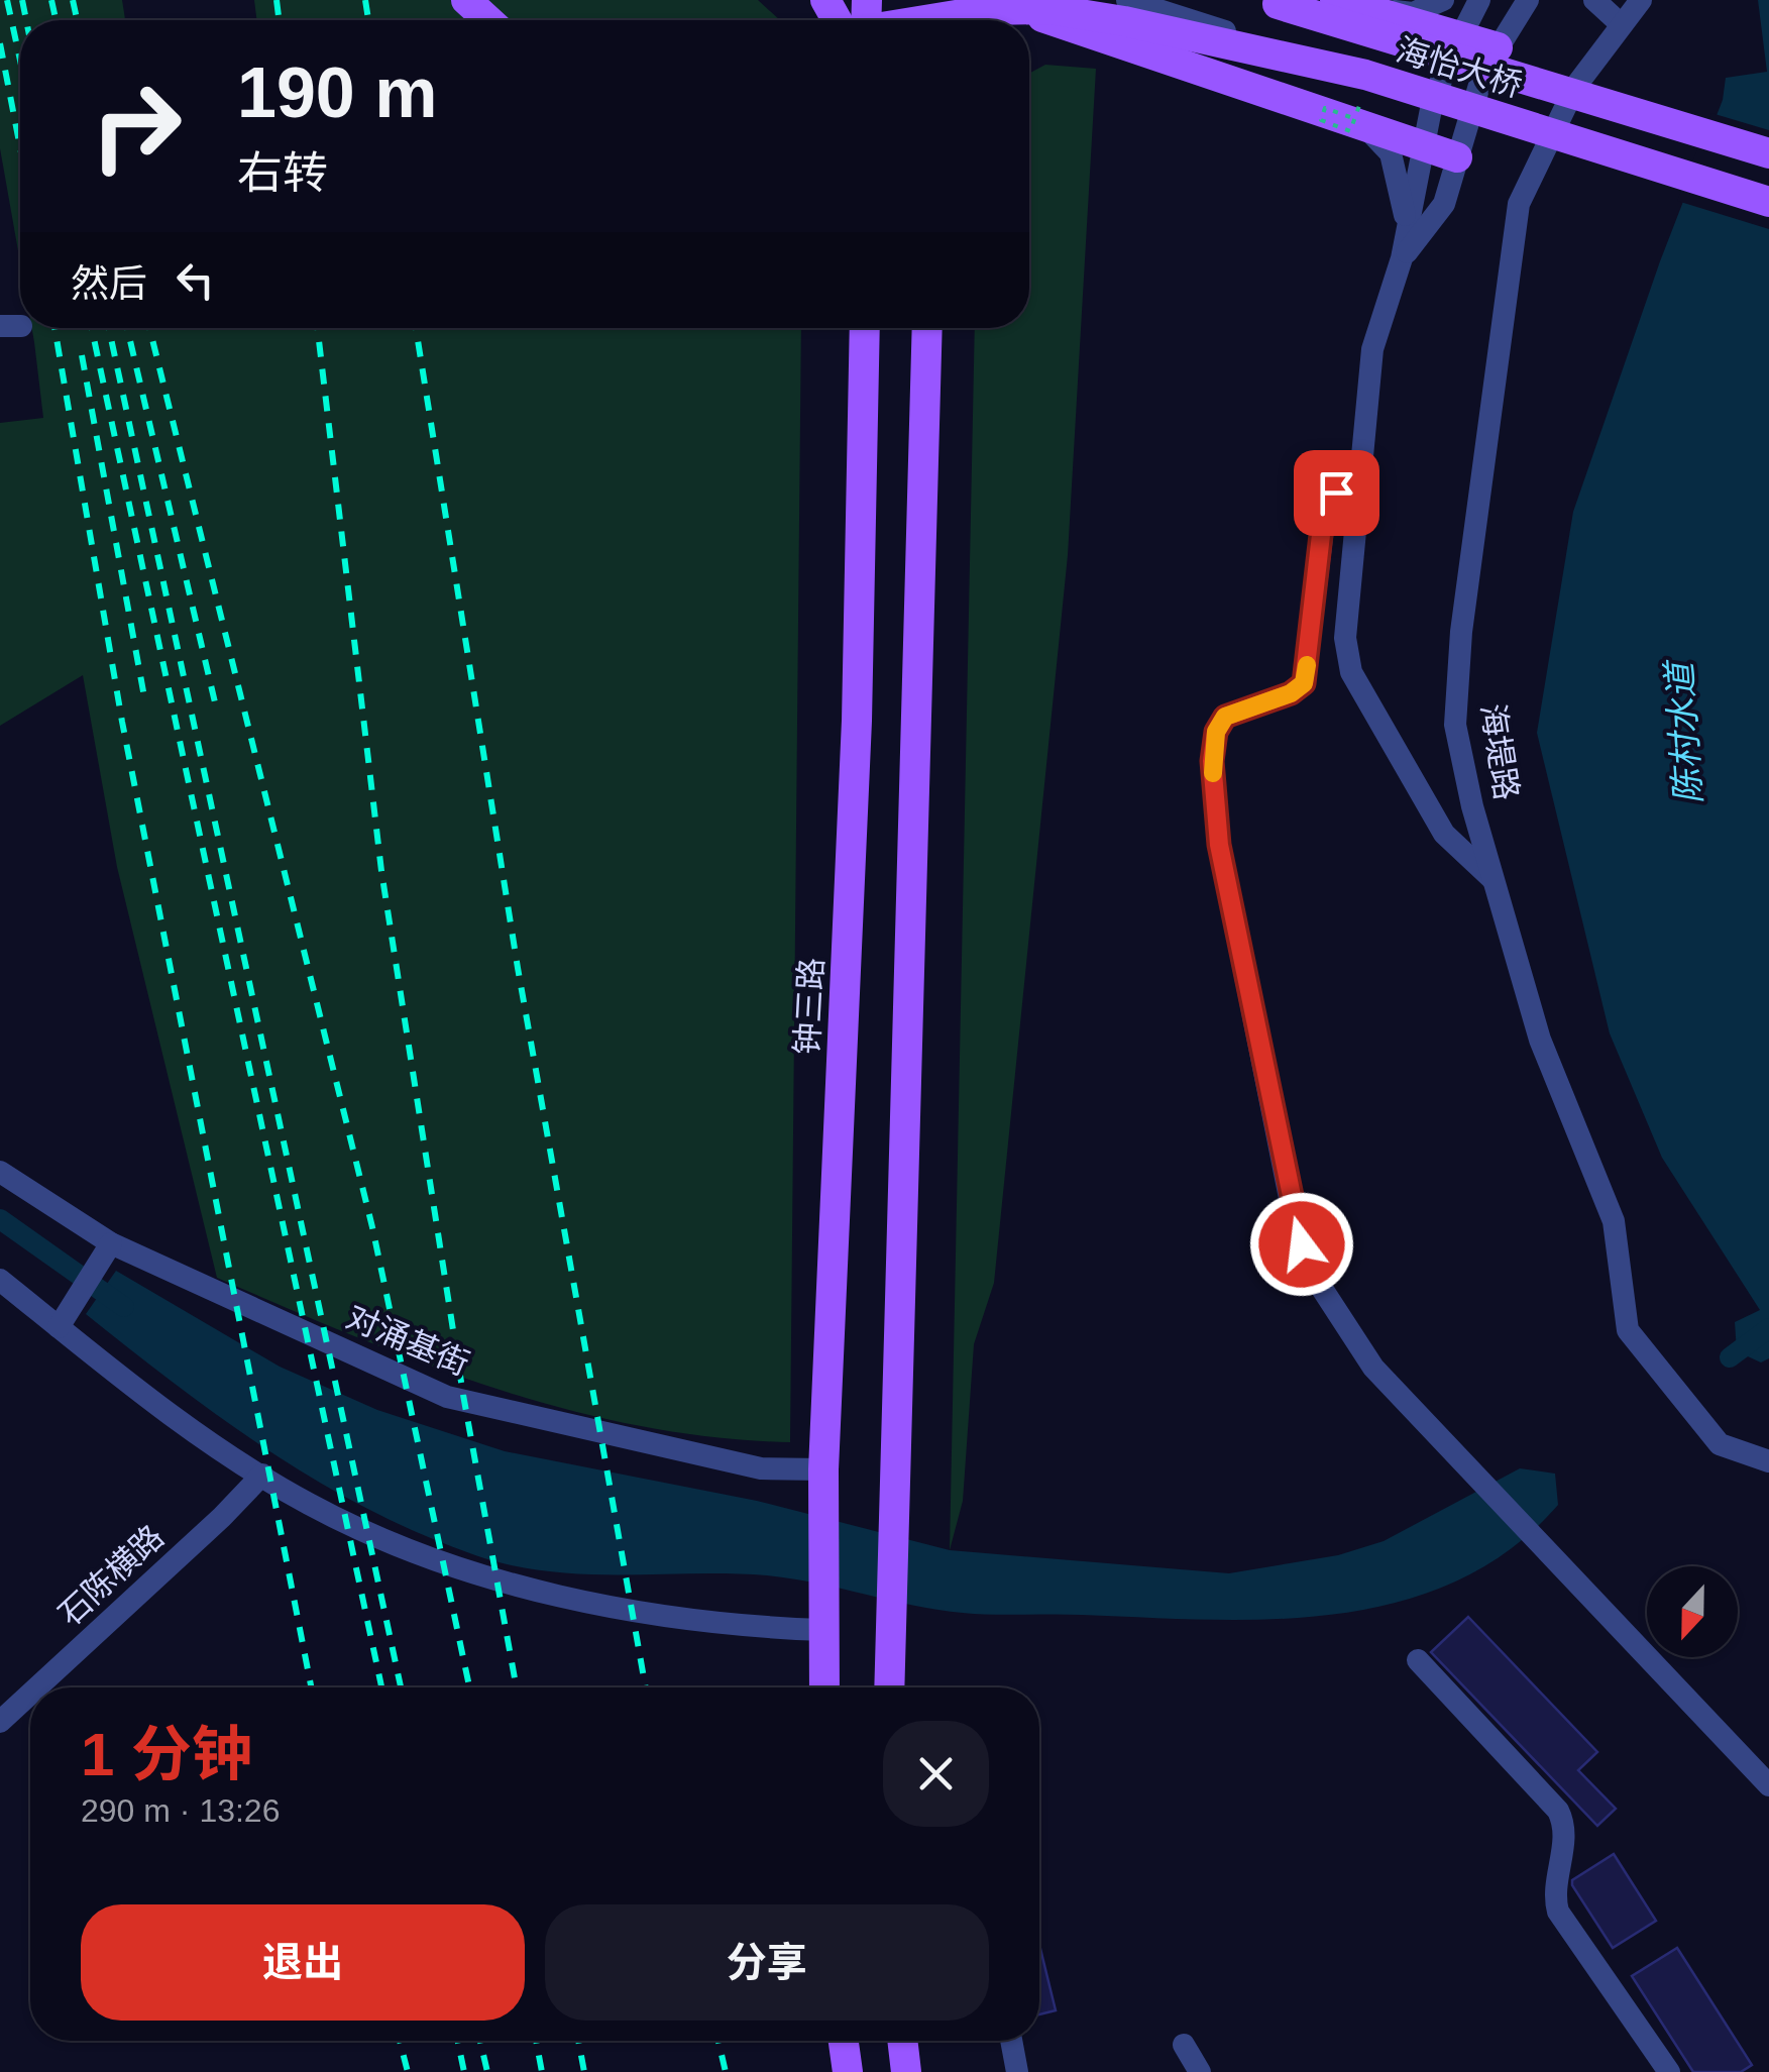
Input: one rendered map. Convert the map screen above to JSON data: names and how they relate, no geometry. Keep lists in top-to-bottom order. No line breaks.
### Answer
{"streets":{"main road":["海怡大桥","钟三路"],"street":["海堤路","对涌基街","石陈横路"]},"crossings":[["钟三路","对涌基街"]],"water":["陈村水道"],"north":"bottom","page":{"turn":["190 m","右转"],"then":"然后","heading":["1 分钟","290 m · 13:26"],"buttons":["退出","分享"]}}
